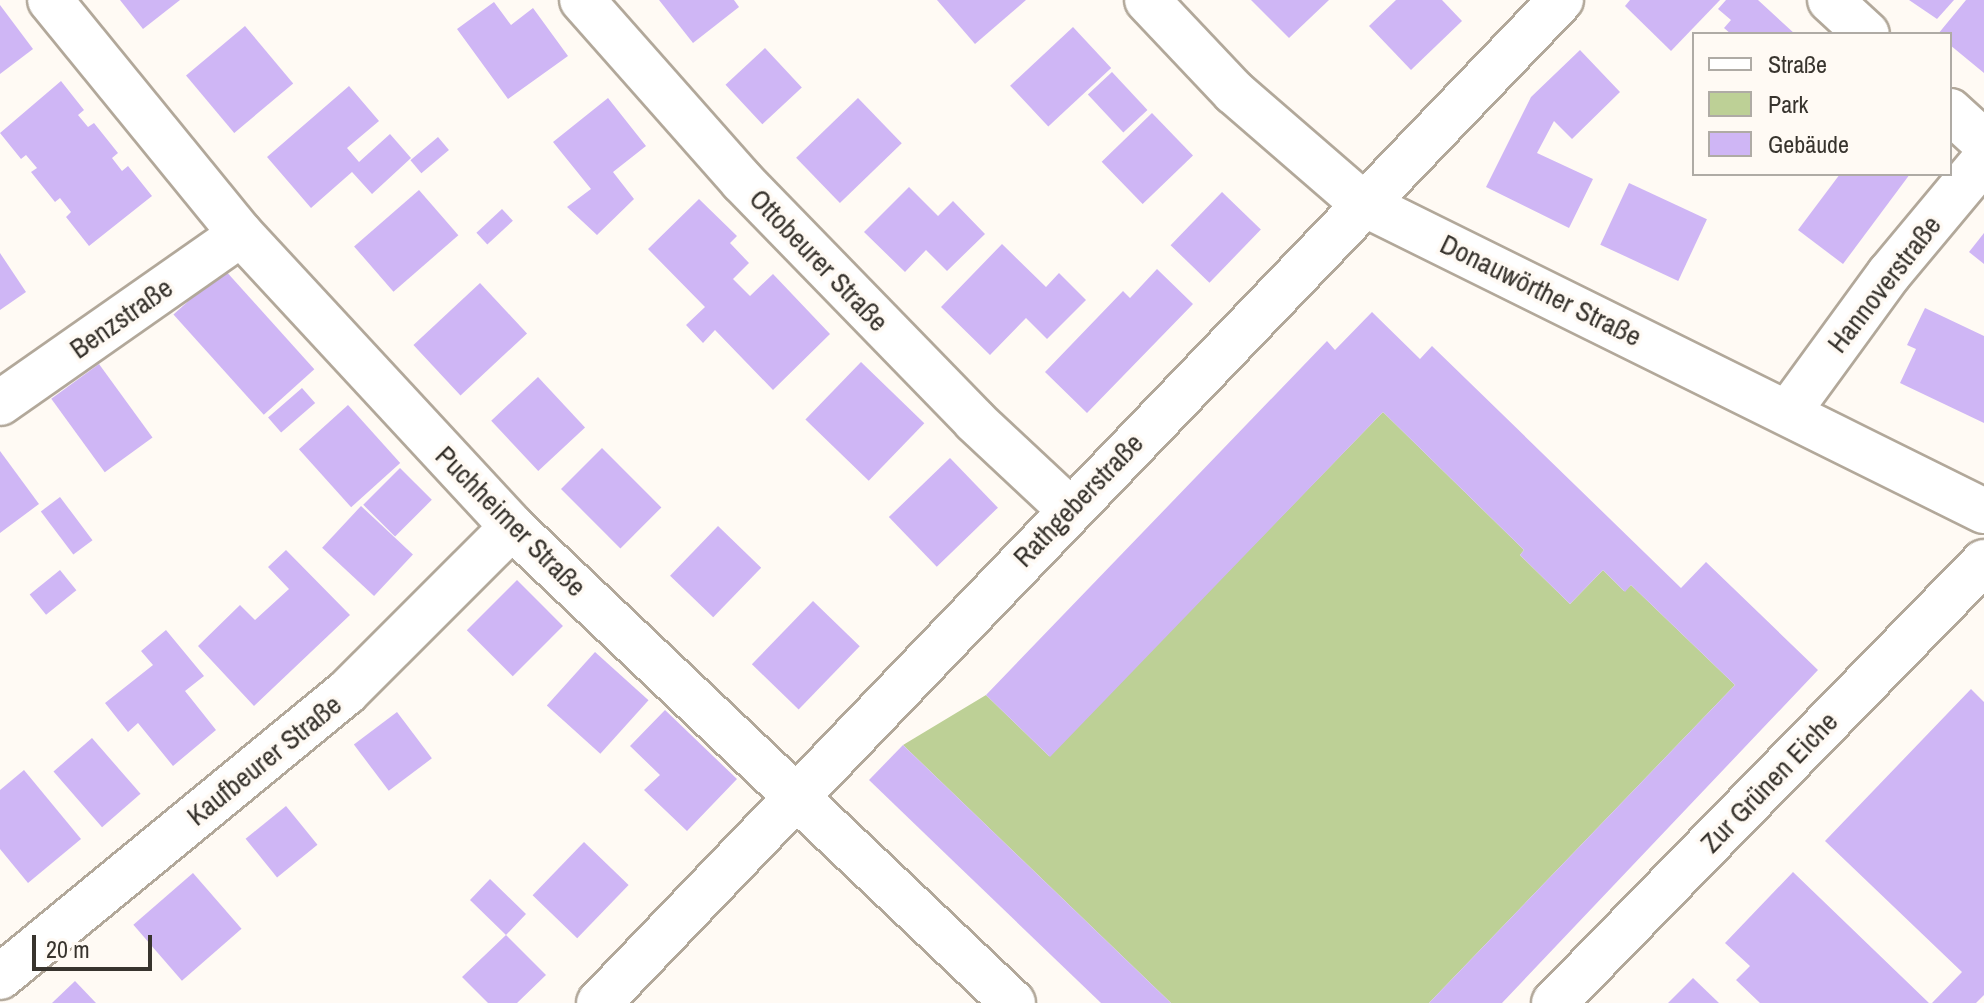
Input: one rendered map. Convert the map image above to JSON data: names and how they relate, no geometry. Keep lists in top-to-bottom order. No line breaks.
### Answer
{"streets":{"street":["Ottobeurer Straße","Hannoverstraße","Donauwörther Straße","Benzstraße","Rathgeberstraße","Puchheimer Straße","Kaufbeurer Straße","Zur Grünen Eiche"]},"crossings":[["Ottobeurer Straße","Rathgeberstraße"],["Hannoverstraße","Donauwörther Straße"],["Donauwörther Straße","Rathgeberstraße"],["Benzstraße","Puchheimer Straße"],["Rathgeberstraße","Puchheimer Straße"],["Puchheimer Straße","Kaufbeurer Straße"]],"legend":["Straße","Park","Gebäude"],"scale_bar":"20 m"}
